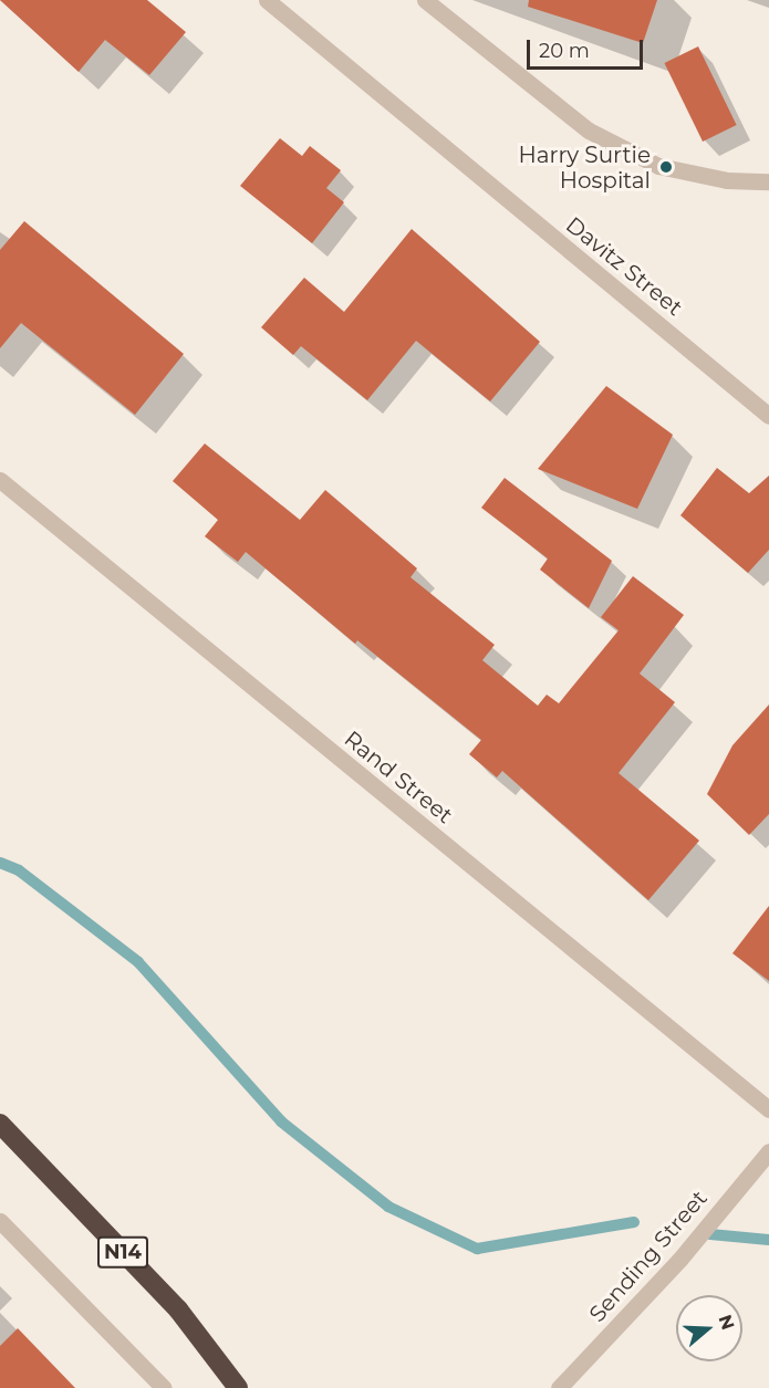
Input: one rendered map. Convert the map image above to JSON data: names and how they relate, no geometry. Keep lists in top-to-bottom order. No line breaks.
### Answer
{"streets":{"highway":["N14"],"street":["Davitz Street","Rand Street","Sending Street"]},"places":["Harry Surtie Hospital"],"scale_bar":"20 m","north":"right"}
